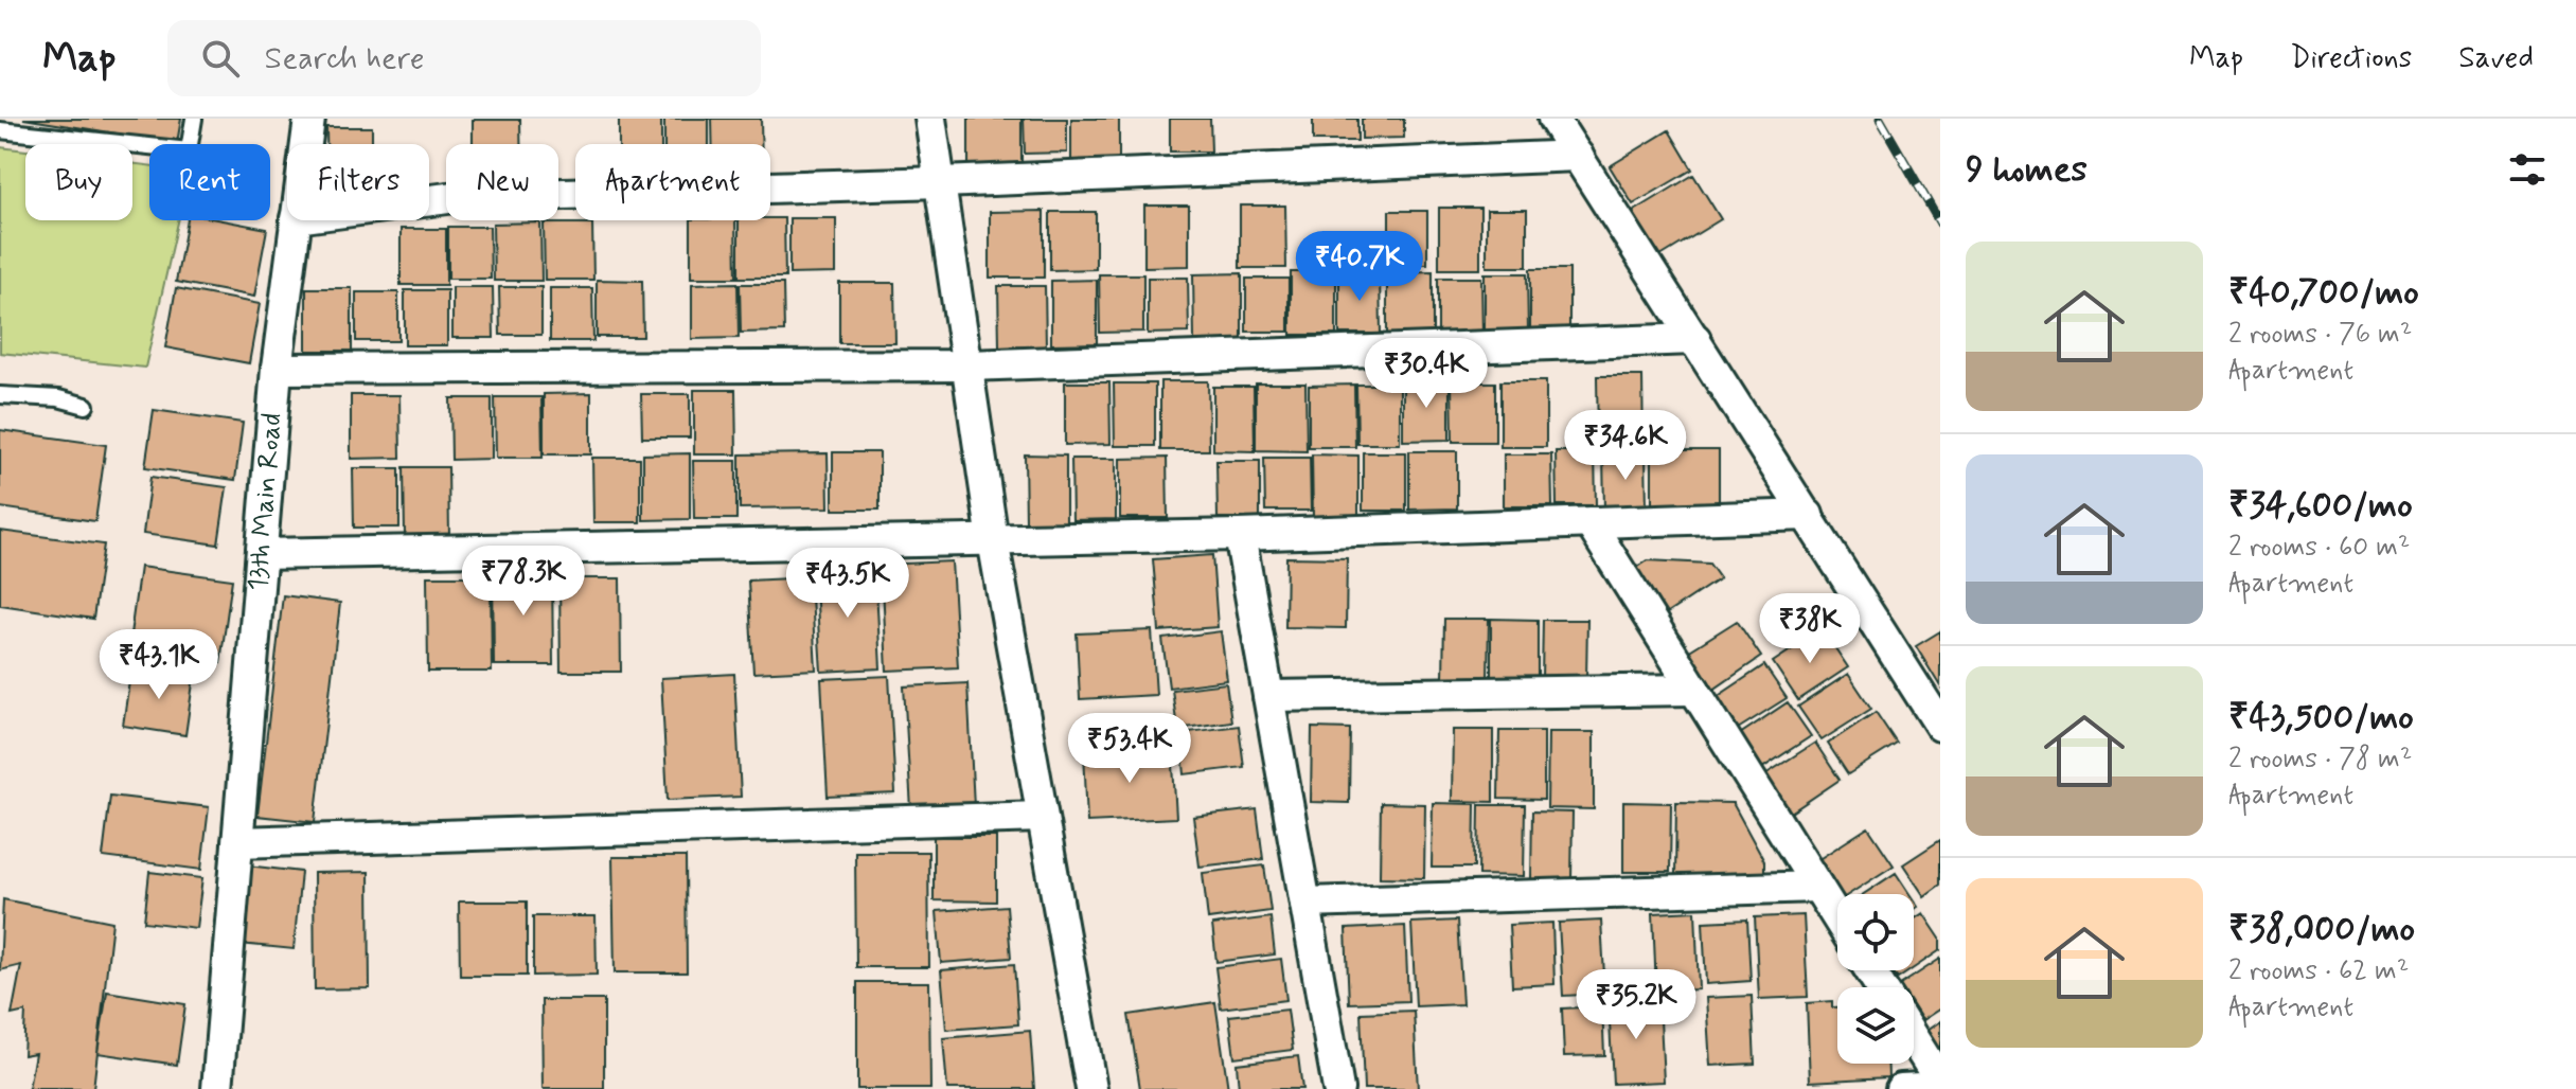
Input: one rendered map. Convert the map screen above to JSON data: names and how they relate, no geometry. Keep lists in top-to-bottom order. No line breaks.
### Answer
{"streets":{"street":["13th Main Road"]},"page":{"header":"Map","search":"Search here","nav":["Map","Directions","Saved"],"heading":"9 homes","chip":["Buy","Rent","Filters","New","Apartment"],"list":[{"name":"₹40,700/mo","note":"2 rooms · 76 m² · Apartment"},{"name":"₹34,600/mo","note":"2 rooms · 60 m² · Apartment"},{"name":"₹43,500/mo","note":"2 rooms · 78 m² · Apartment"},{"name":"₹38,000/mo","note":"2 rooms · 62 m² · Apartment"}],"price":["₹40.7K","₹30.4K","₹34.6K","₹78.3K","₹43.5K","₹38K","₹43.1K","₹53.4K","₹35.2K"]}}
